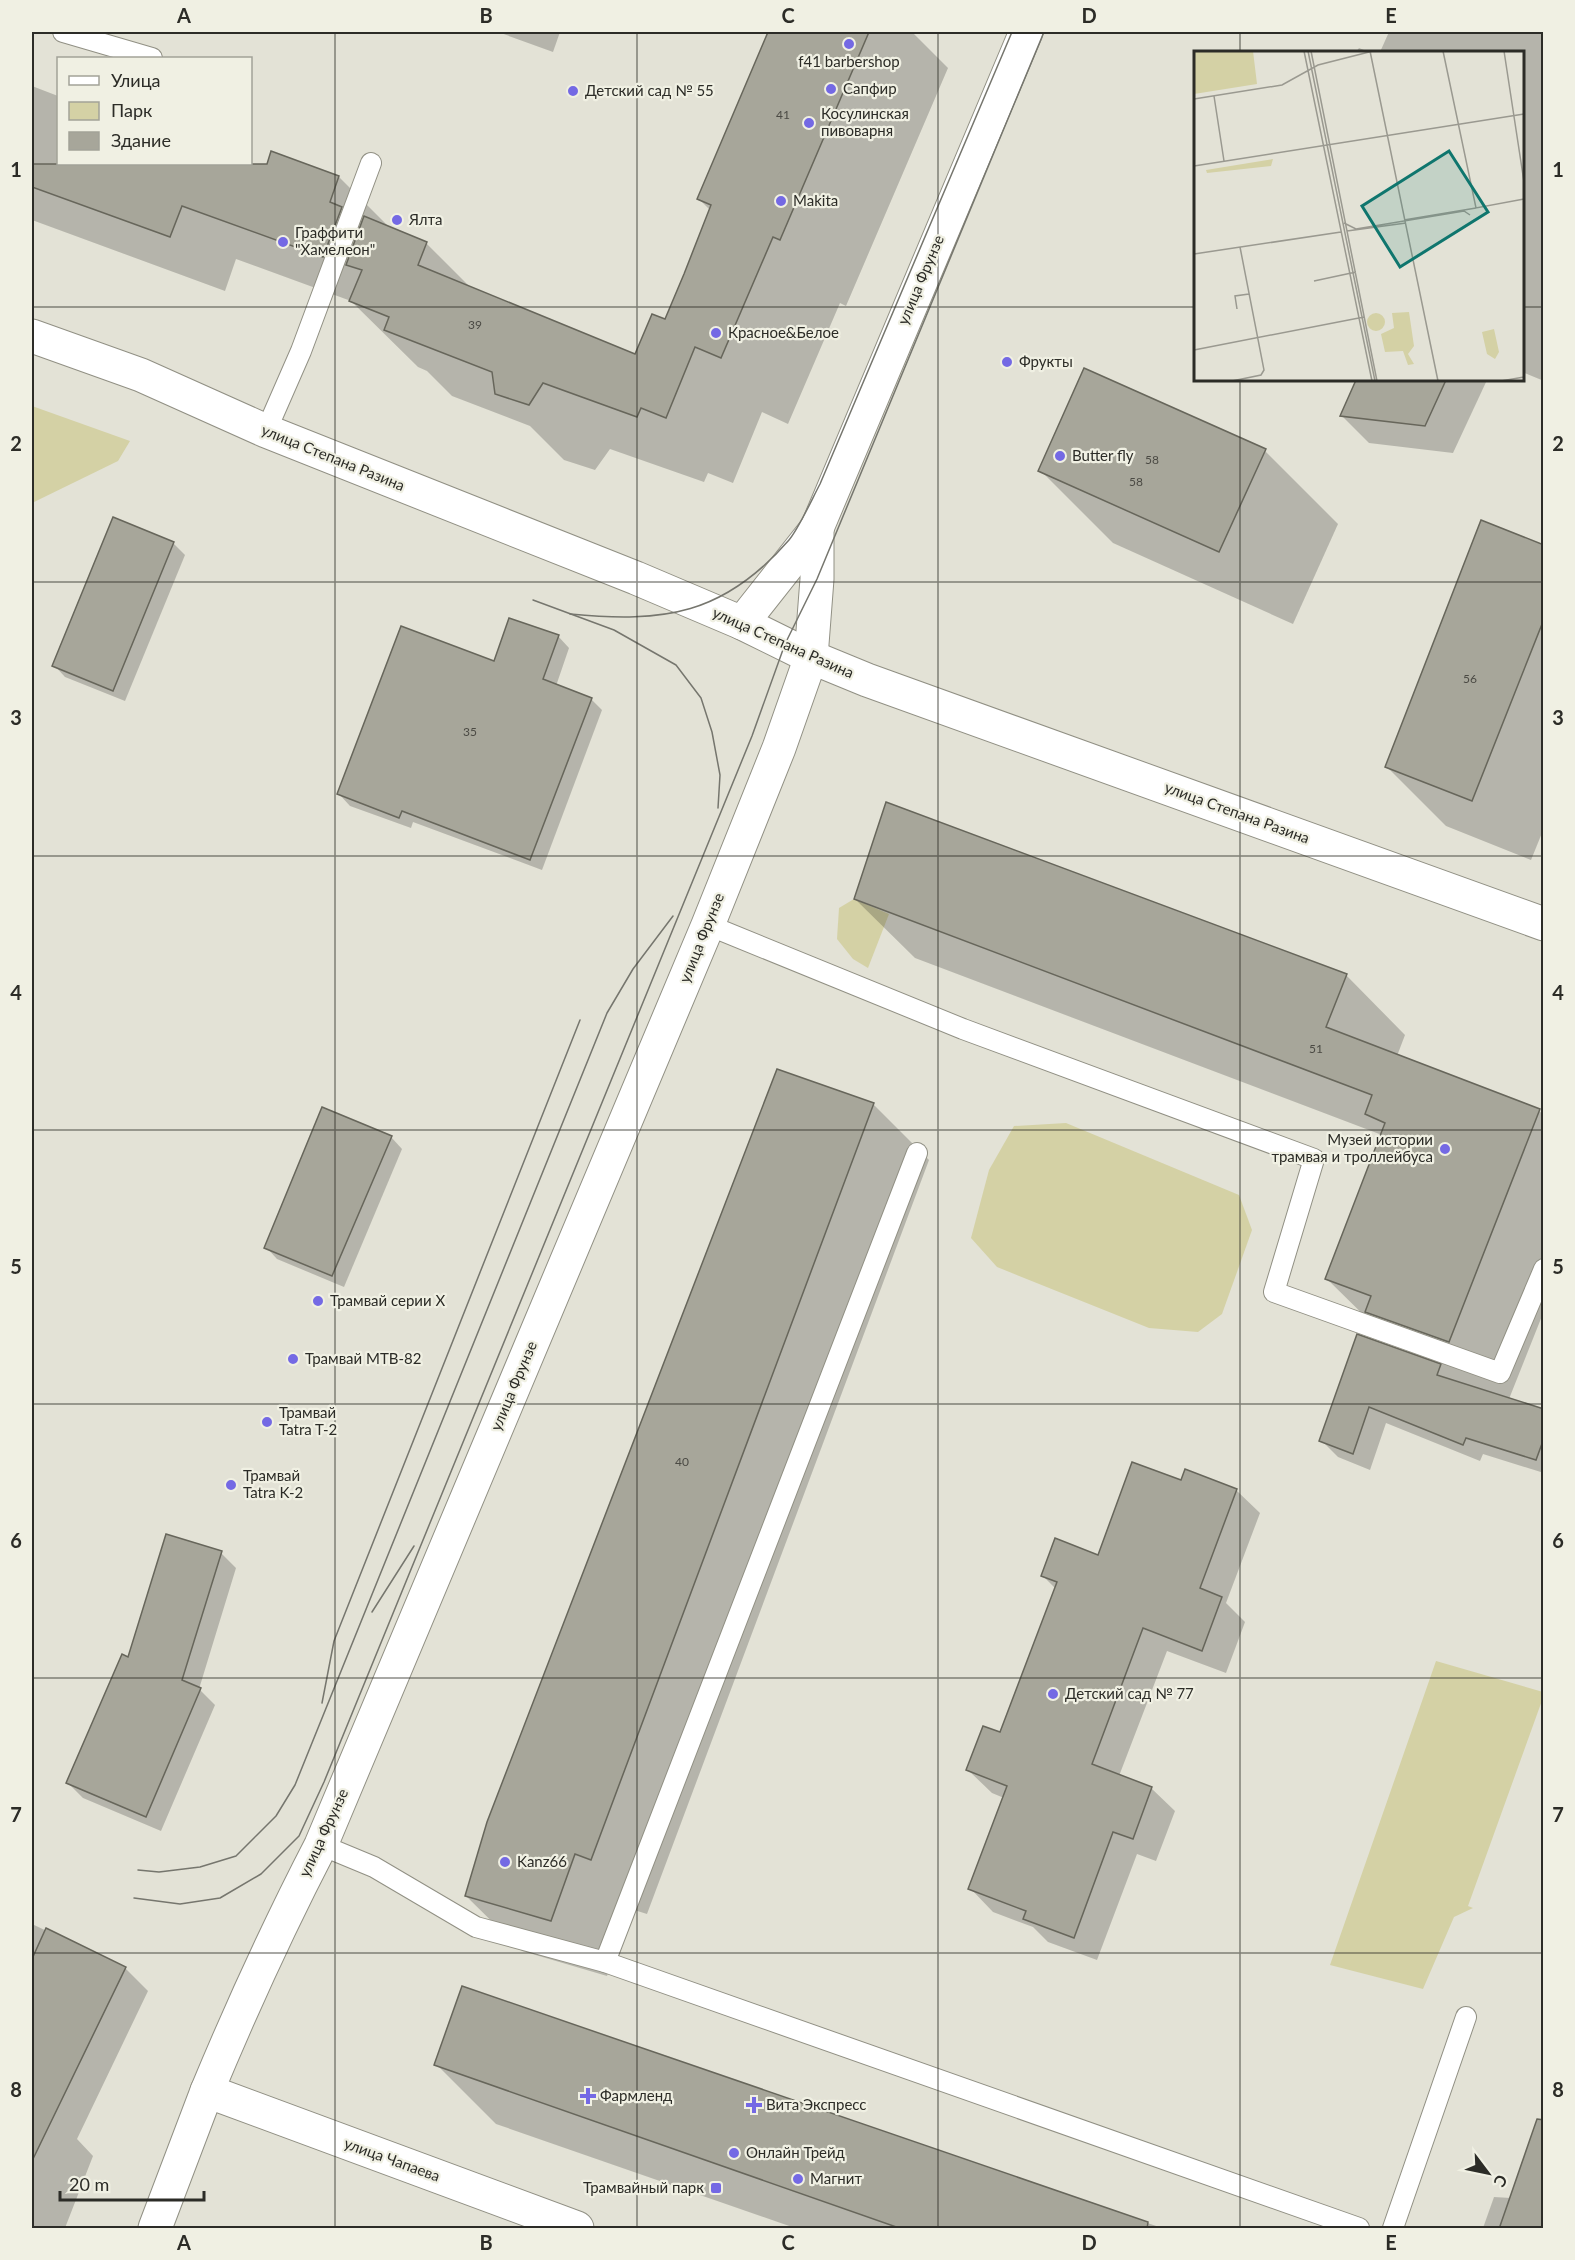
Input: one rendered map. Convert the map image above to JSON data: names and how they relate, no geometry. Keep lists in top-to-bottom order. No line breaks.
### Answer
{"streets":{"street":["улица Фрунзе","улица Степана Разина","улица Чапаева"]},"crossings":[["улица Фрунзе","улица Степана Разина"],["улица Фрунзе","улица Чапаева"]],"places":{"other":["f41 barbershop","Сапфир","Детский сад № 55","Косулинская пивоварня","Makita","Ялта","Граффити \"Хамелеон\"","Красное&Белое","Фрукты","Butter fly","Музей истории трамвая и троллейбуса","Трамвай серии X","Трамвай МТВ-82","Трамвай Tatra T-2","Трамвай Tatra K-2","Детский сад № 77","Kanz66","Онлайн Трейд","Магнит"],"health":["Фармленд","Вита Экспресс"],"transit":["Трамвайный парк"]},"house_numbers":["41","39","58","58","56","35","51","40"],"legend":["Улица","Парк","Здание"],"scale_bar":"20 m","north":"bottom right","grid":{"columns":["A","B","C","D","E"],"rows":["1","2","3","4","5","6","7","8"]}}
